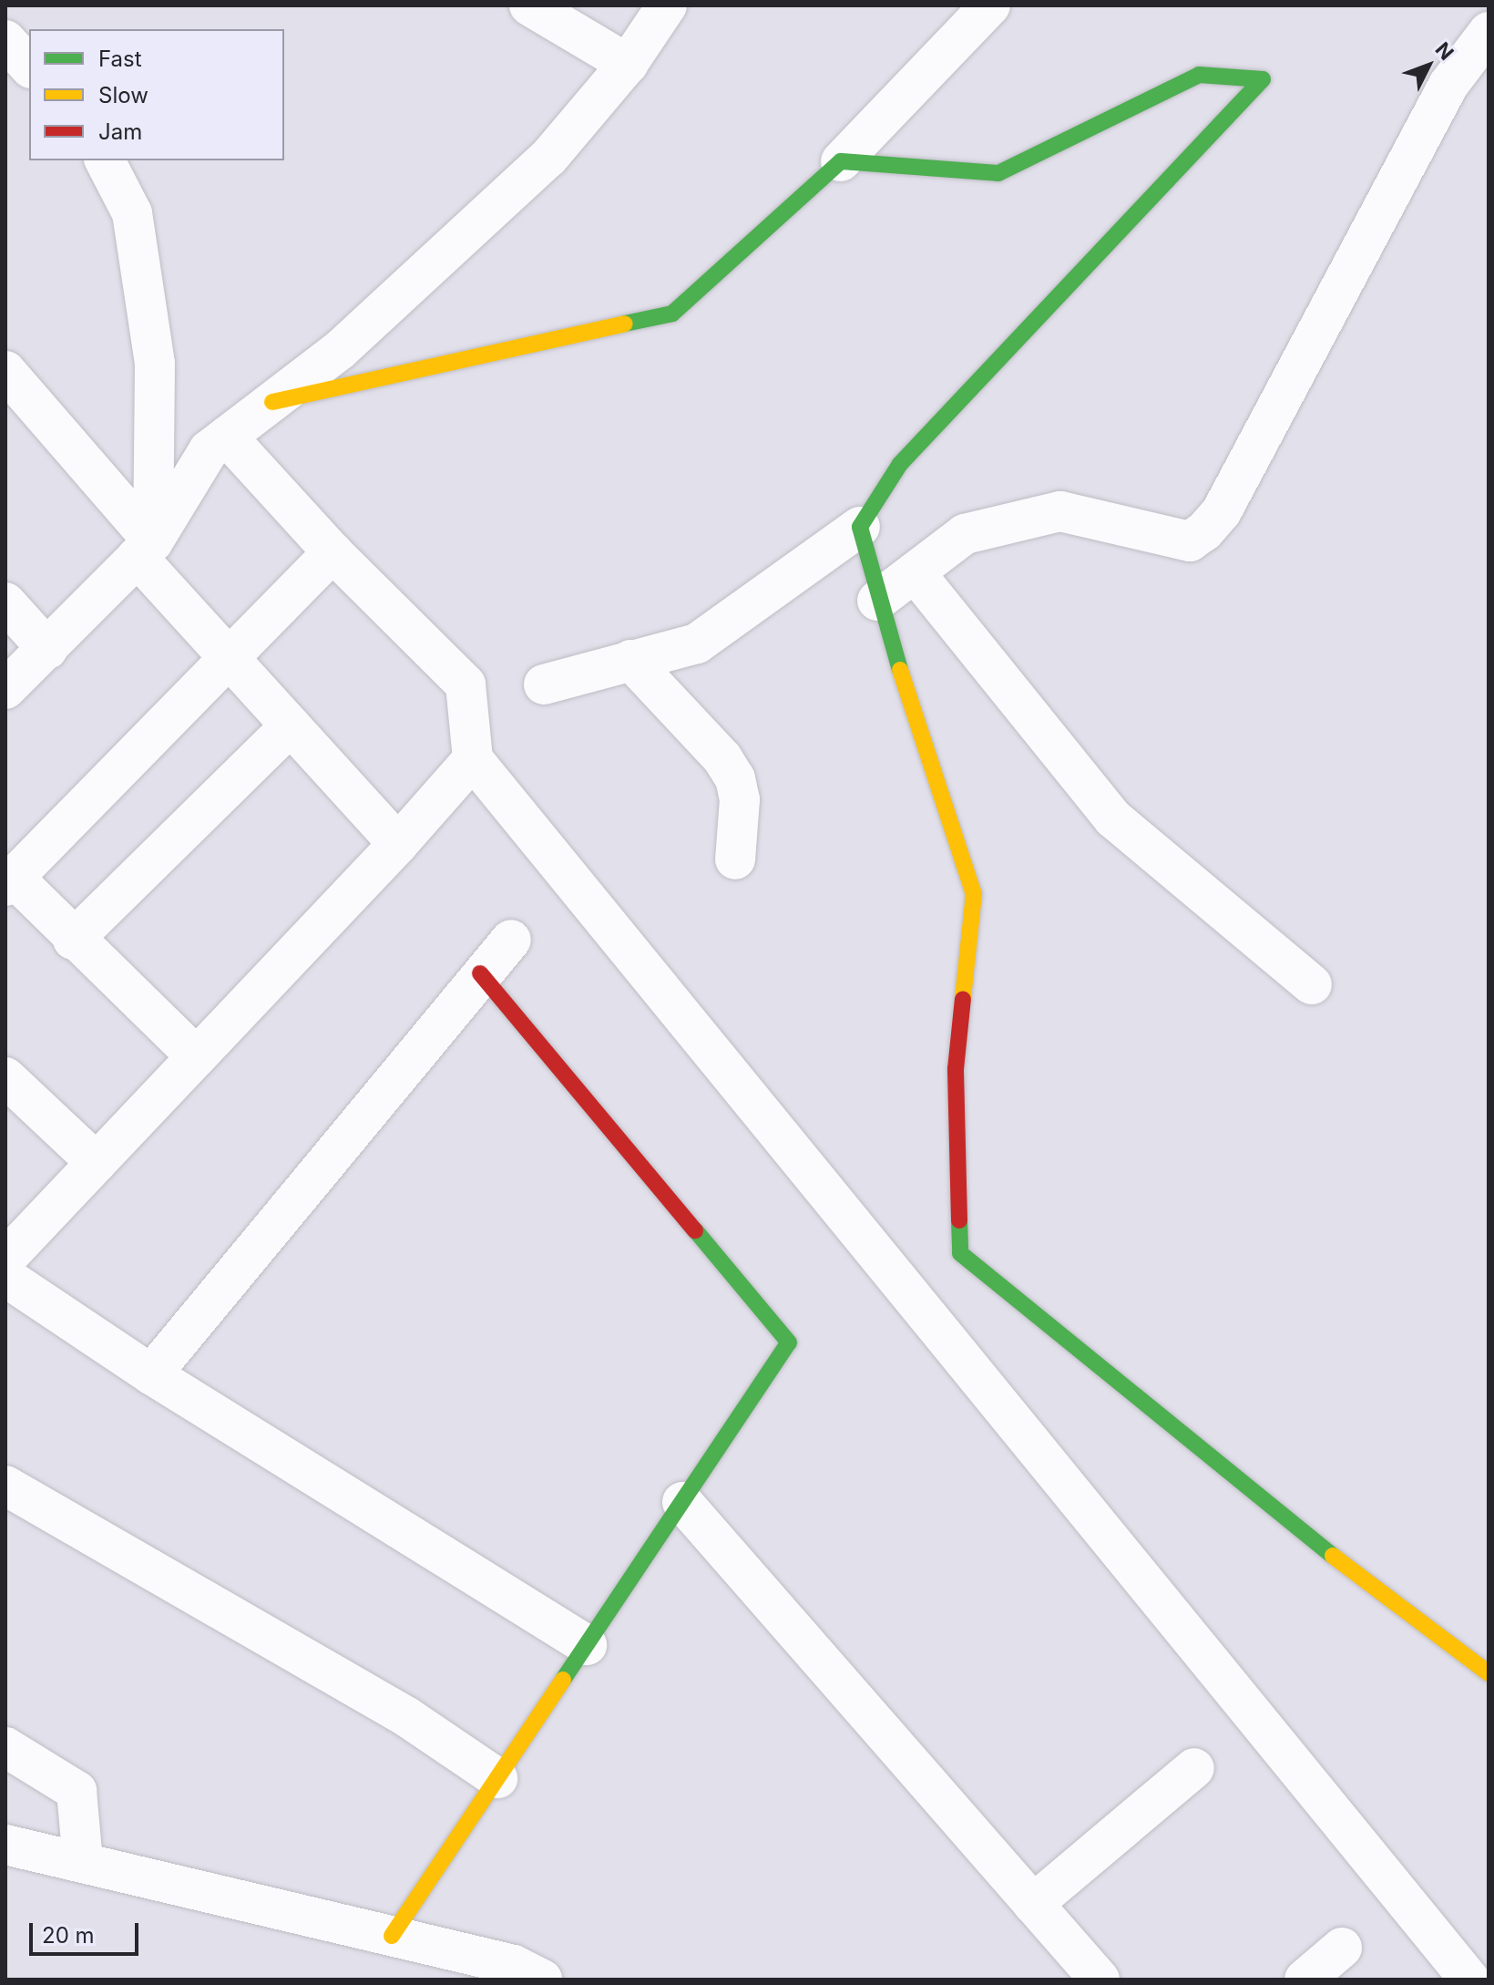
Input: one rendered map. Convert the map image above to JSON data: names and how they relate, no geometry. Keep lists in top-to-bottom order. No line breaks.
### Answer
{"legend":["Fast","Slow","Jam"],"scale_bar":"20 m","north":"top right"}
